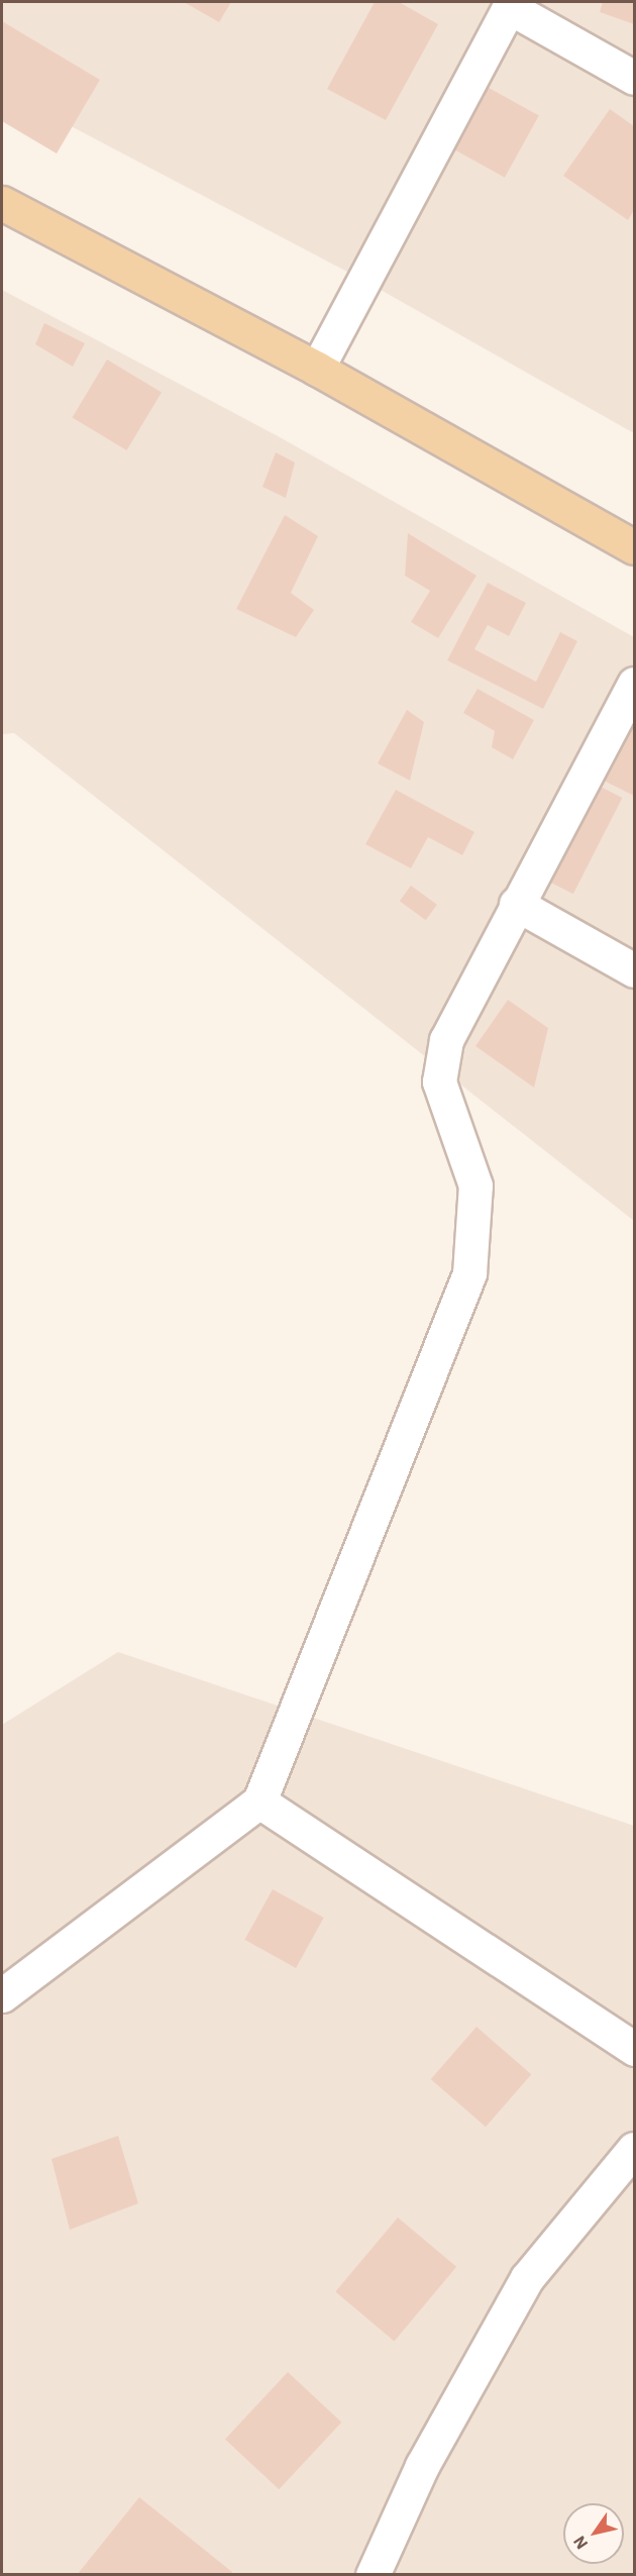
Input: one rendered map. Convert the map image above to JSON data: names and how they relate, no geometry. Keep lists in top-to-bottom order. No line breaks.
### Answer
{"north":"bottom left"}
